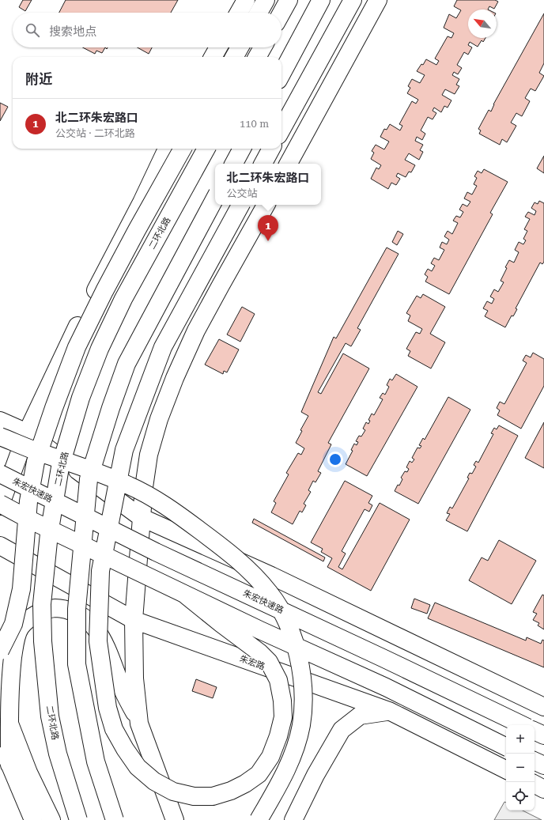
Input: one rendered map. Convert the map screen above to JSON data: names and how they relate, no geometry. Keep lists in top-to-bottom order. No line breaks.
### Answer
{"streets":{"main road":["二环北路","朱宏快速路","朱宏路"]},"north":"top left","page":{"search":"搜索地点","heading":"附近","list":[{"mark":"1","name":"北二环朱宏路口","note":"公交站 · 二环北路","value":"110 m"}],"popup":["北二环朱宏路口","公交站"],"pins":"1","map_buttons":["+","−"]}}
